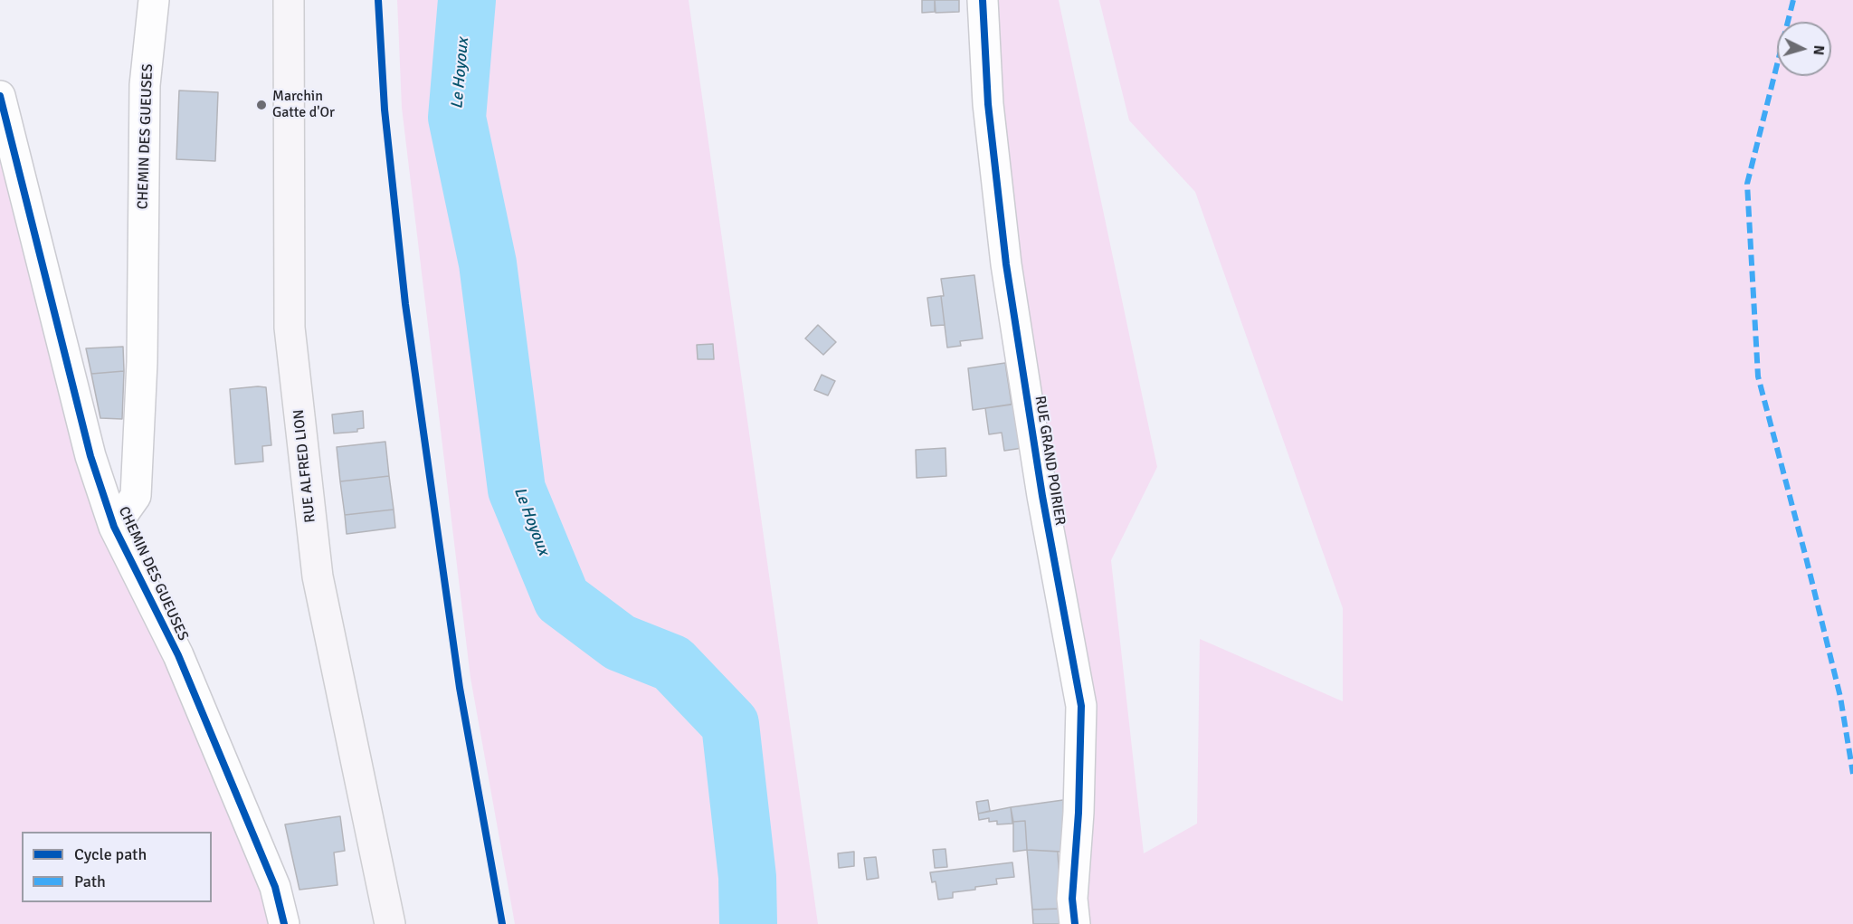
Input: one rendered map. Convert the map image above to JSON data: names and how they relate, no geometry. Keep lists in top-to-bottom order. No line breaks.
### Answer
{"streets":{"main road":["RUE ALFRED LION"],"street":["CHEMIN DES GUEUSES","RUE GRAND POIRIER"]},"water":["Le Hoyoux"],"places":["Marchin Gatte d'Or"],"legend":["Cycle path","Path"],"north":"right"}
